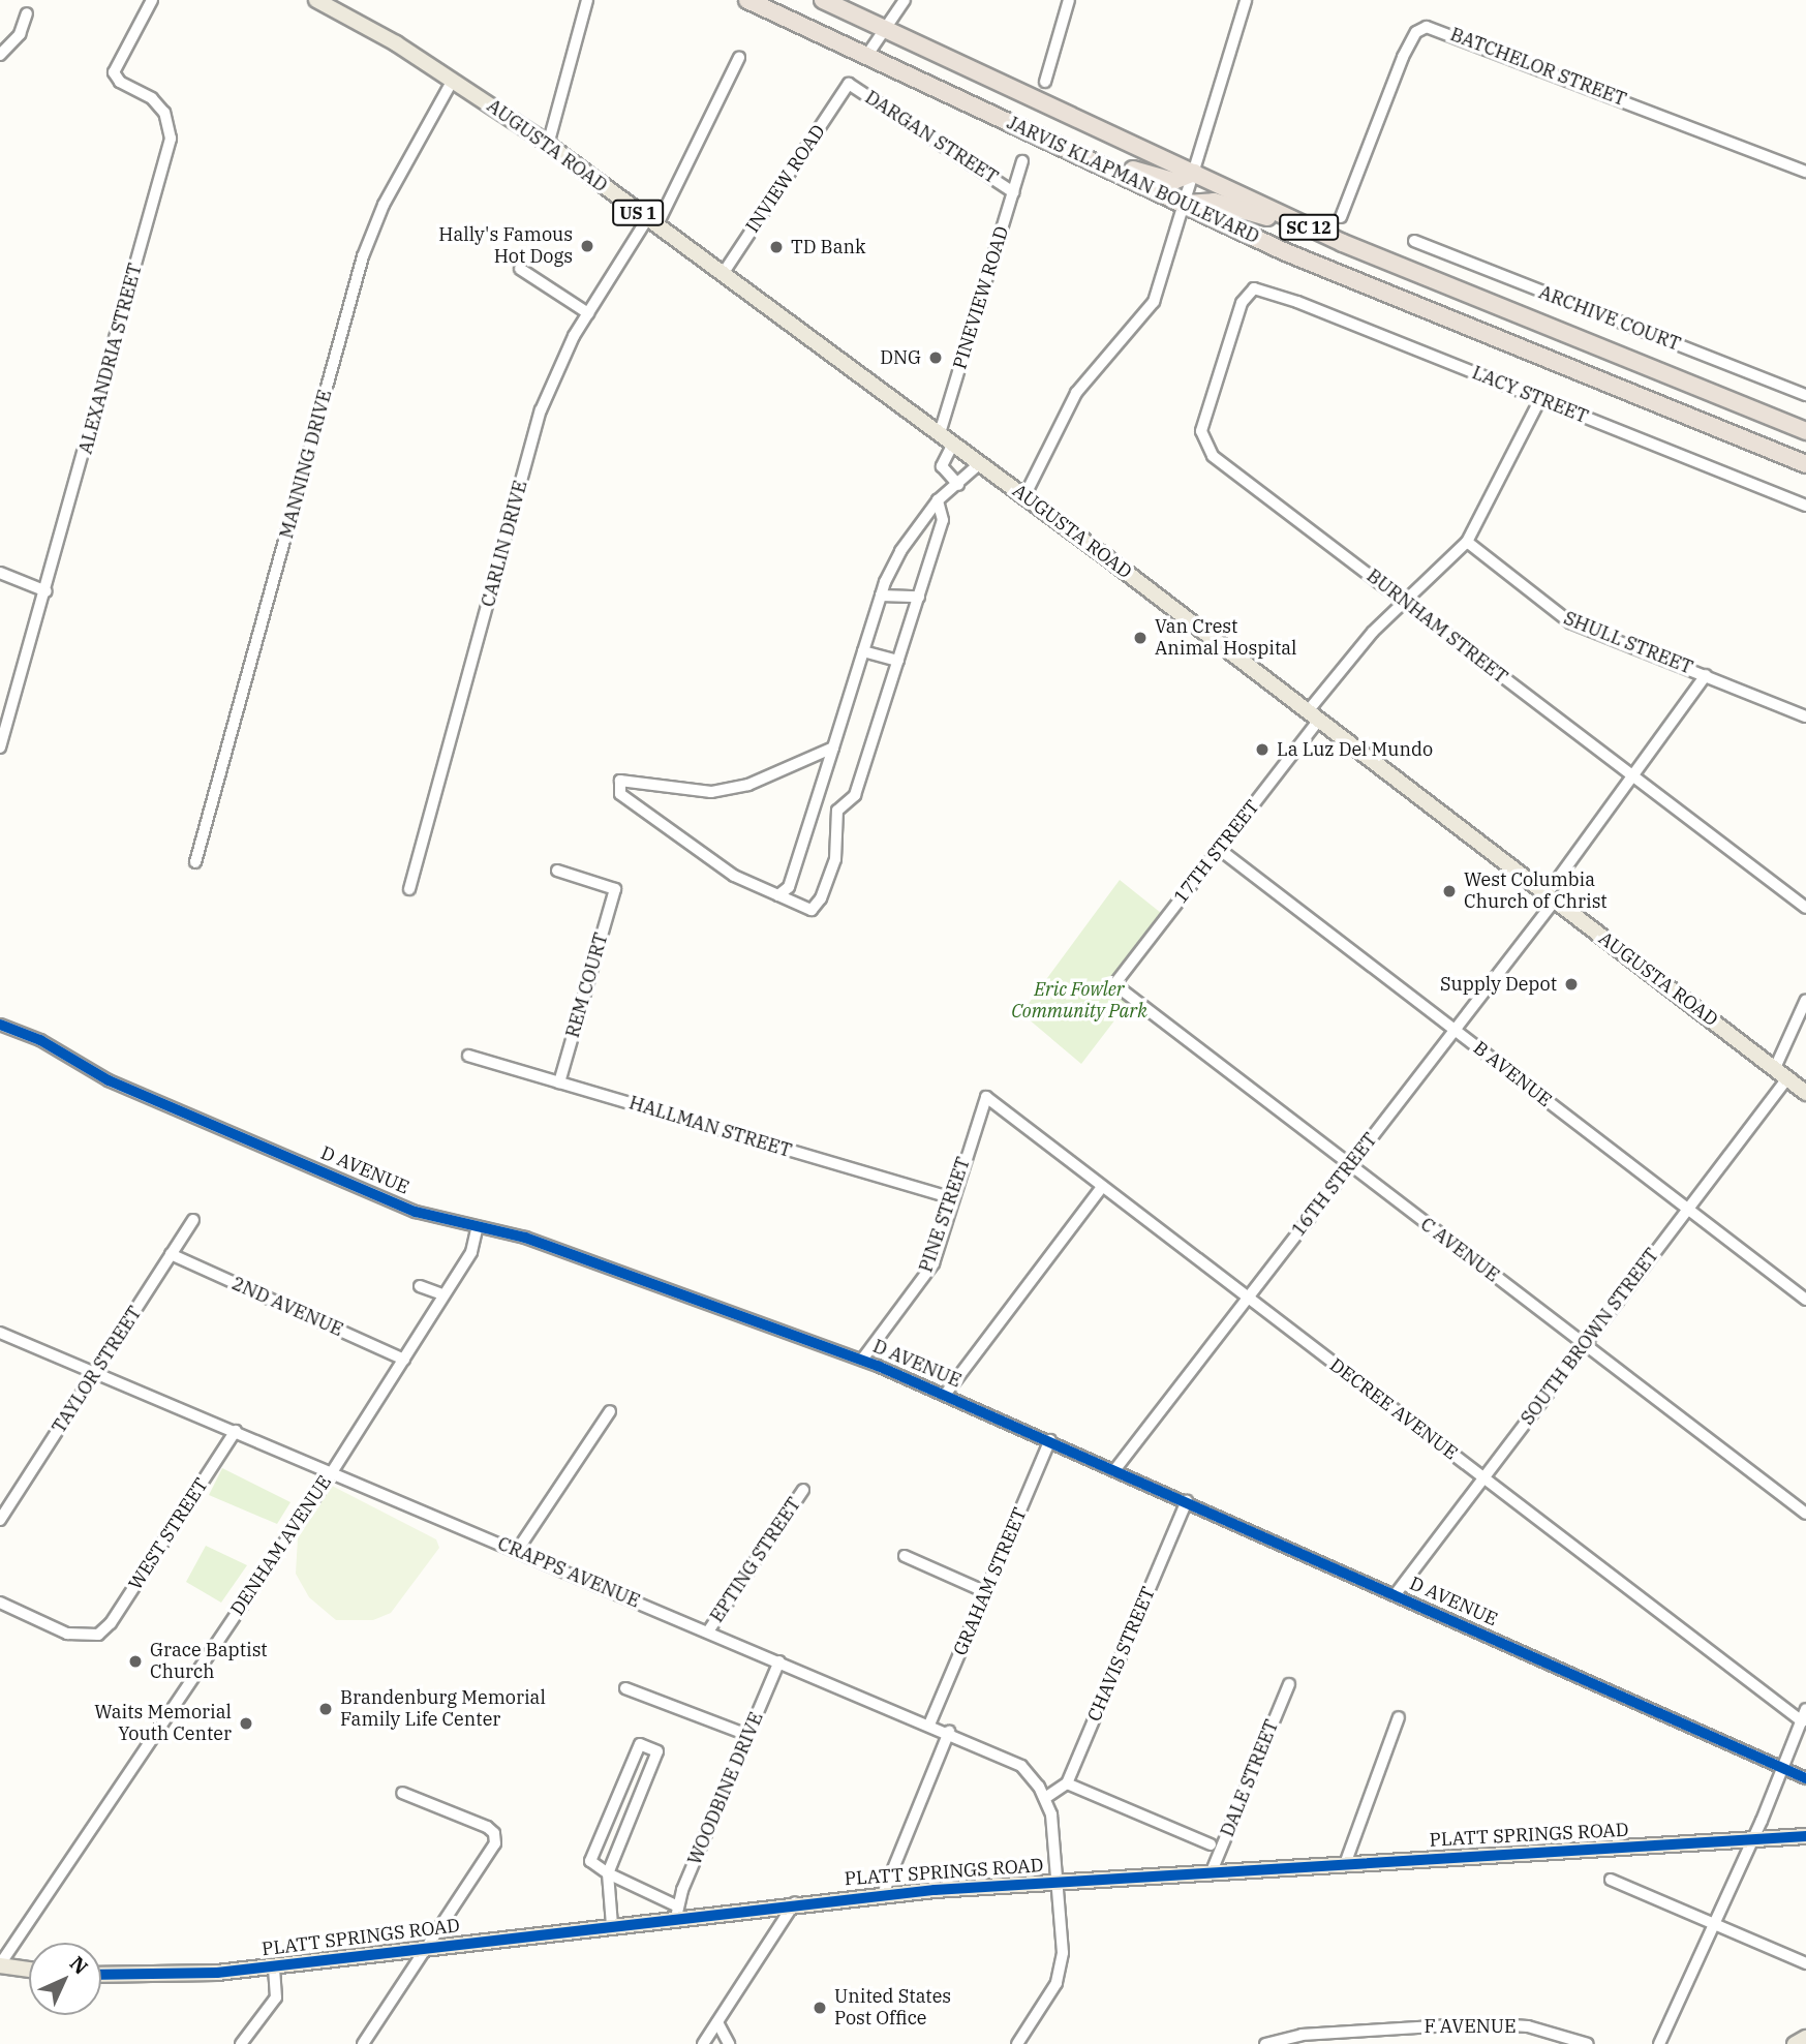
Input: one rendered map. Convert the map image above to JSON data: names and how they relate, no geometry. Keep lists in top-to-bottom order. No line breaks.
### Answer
{"streets":{"highway":["JARVIS KLAPMAN BOULEVARD","SC 12"],"main road":["AUGUSTA ROAD","US 1","PLATT SPRINGS ROAD"],"street":["BATCHELOR STREET","DARGAN STREET","INVIEW ROAD","PINEVIEW ROAD","ARCHIVE COURT","ALEXANDRIA STREET","LACY STREET","MANNING DRIVE","CARLIN DRIVE","BURNHAM STREET","SHULL STREET","17TH STREET","REM COURT","B AVENUE","HALLMAN STREET","D AVENUE","16TH STREET","PINE STREET","C AVENUE","2ND AVENUE","SOUTH BROWN STREET","TAYLOR STREET","DECREE AVENUE","WEST STREET","DENHAM AVENUE","EPTING STREET","CRAPPS AVENUE","GRAHAM STREET","CHAVIS STREET","DALE STREET","WOODBINE DRIVE","F AVENUE"]},"crossings":[["DARGAN STREET","INVIEW ROAD"],["DARGAN STREET","PINEVIEW ROAD"],["AUGUSTA ROAD","INVIEW ROAD"],["AUGUSTA ROAD","PINEVIEW ROAD"],["AUGUSTA ROAD","MANNING DRIVE"],["AUGUSTA ROAD","CARLIN DRIVE"],["AUGUSTA ROAD","17TH STREET"],["AUGUSTA ROAD","16TH STREET"],["AUGUSTA ROAD","SOUTH BROWN STREET"],["LACY STREET","BURNHAM STREET"],["LACY STREET","17TH STREET"],["BURNHAM STREET","17TH STREET"],["BURNHAM STREET","16TH STREET"],["SHULL STREET","17TH STREET"],["SHULL STREET","16TH STREET"],["17TH STREET","B AVENUE"],["17TH STREET","C AVENUE"],["REM COURT","HALLMAN STREET"],["B AVENUE","16TH STREET"],["B AVENUE","SOUTH BROWN STREET"],["HALLMAN STREET","PINE STREET"],["D AVENUE","16TH STREET"],["D AVENUE","PINE STREET"],["D AVENUE","SOUTH BROWN STREET"],["D AVENUE","DENHAM AVENUE"],["D AVENUE","GRAHAM STREET"],["D AVENUE","CHAVIS STREET"],["16TH STREET","C AVENUE"],["16TH STREET","DECREE AVENUE"],["PINE STREET","DECREE AVENUE"],["C AVENUE","SOUTH BROWN STREET"],["2ND AVENUE","TAYLOR STREET"],["2ND AVENUE","DENHAM AVENUE"],["SOUTH BROWN STREET","DECREE AVENUE"],["TAYLOR STREET","CRAPPS AVENUE"],["WEST STREET","CRAPPS AVENUE"],["DENHAM AVENUE","CRAPPS AVENUE"],["EPTING STREET","CRAPPS AVENUE"],["CRAPPS AVENUE","GRAHAM STREET"],["CRAPPS AVENUE","WOODBINE DRIVE"],["CRAPPS AVENUE","PLATT SPRINGS ROAD"],["DALE STREET","PLATT SPRINGS ROAD"],["WOODBINE DRIVE","PLATT SPRINGS ROAD"]],"parks":["Eric Fowler Community Park"],"places":["Hally's Famous Hot Dogs","TD Bank","DNG","Van Crest Animal Hospital","La Luz Del Mundo","West Columbia Church of Christ","Supply Depot","Grace Baptist Church","Brandenburg Memorial Family Life Center","Waits Memorial Youth Center","United States Post Office"],"north":"top right"}
